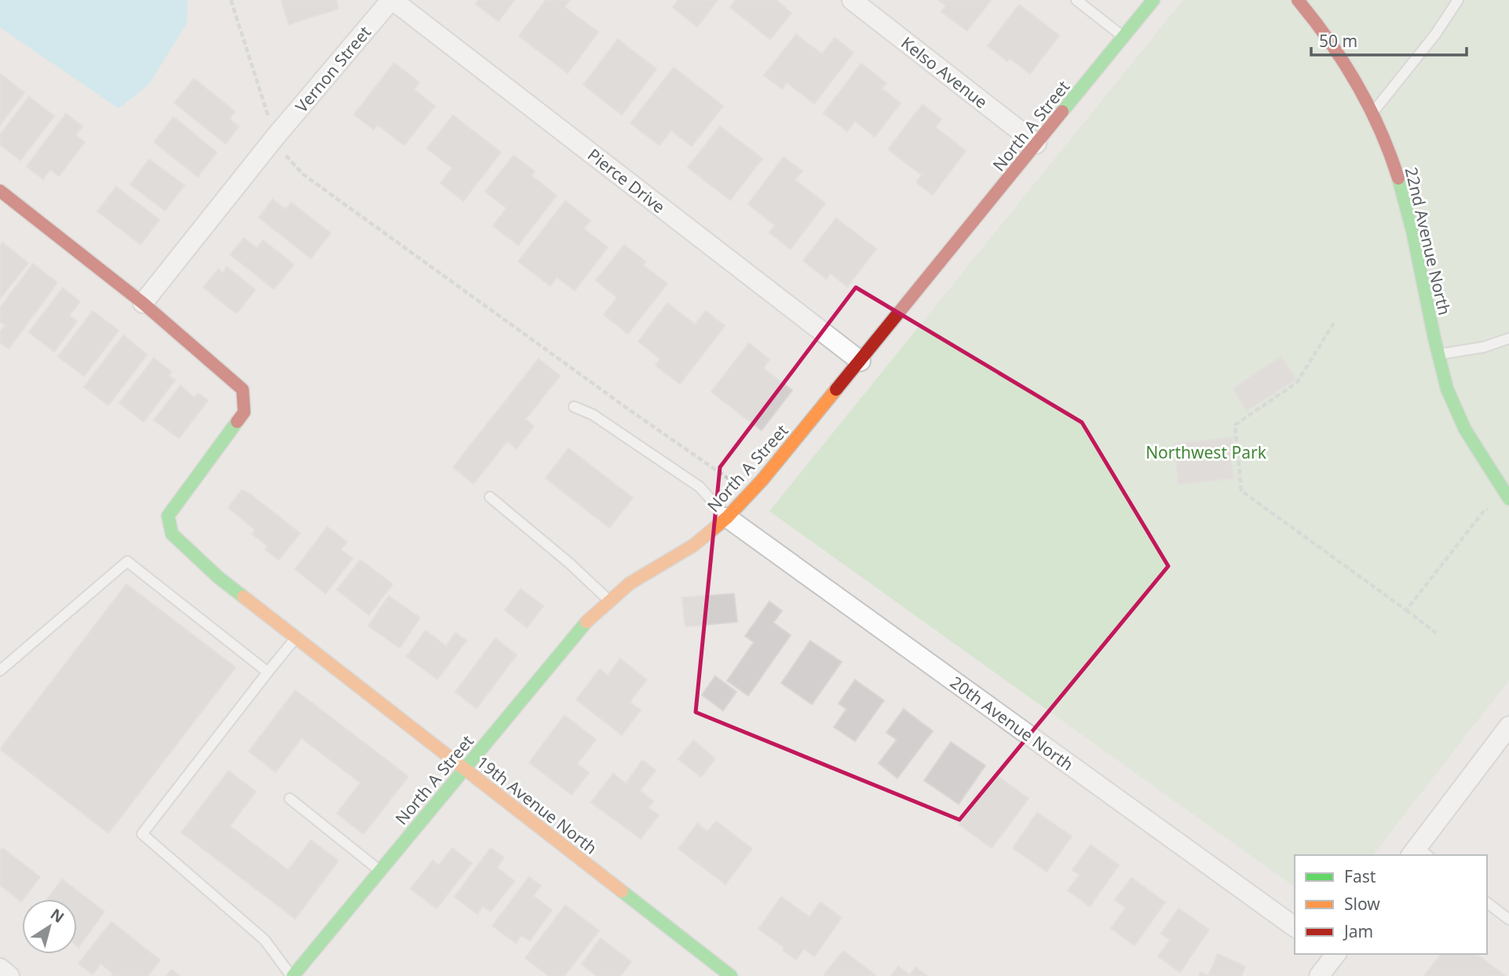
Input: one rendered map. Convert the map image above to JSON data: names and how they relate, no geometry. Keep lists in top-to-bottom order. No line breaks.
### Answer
{"streets":{"street":["Vernon Street","Kelso Avenue","North A Street","Pierce Drive","22nd Avenue North","20th Avenue North","19th Avenue North"]},"crossings":[["Vernon Street","Pierce Drive"],["Vernon Street","19th Avenue North"],["Kelso Avenue","North A Street"],["North A Street","Pierce Drive"],["North A Street","20th Avenue North"],["North A Street","19th Avenue North"]],"parks":["Northwest Park"],"legend":["Fast","Slow","Jam"],"scale_bar":"50 m","north":"top right"}
